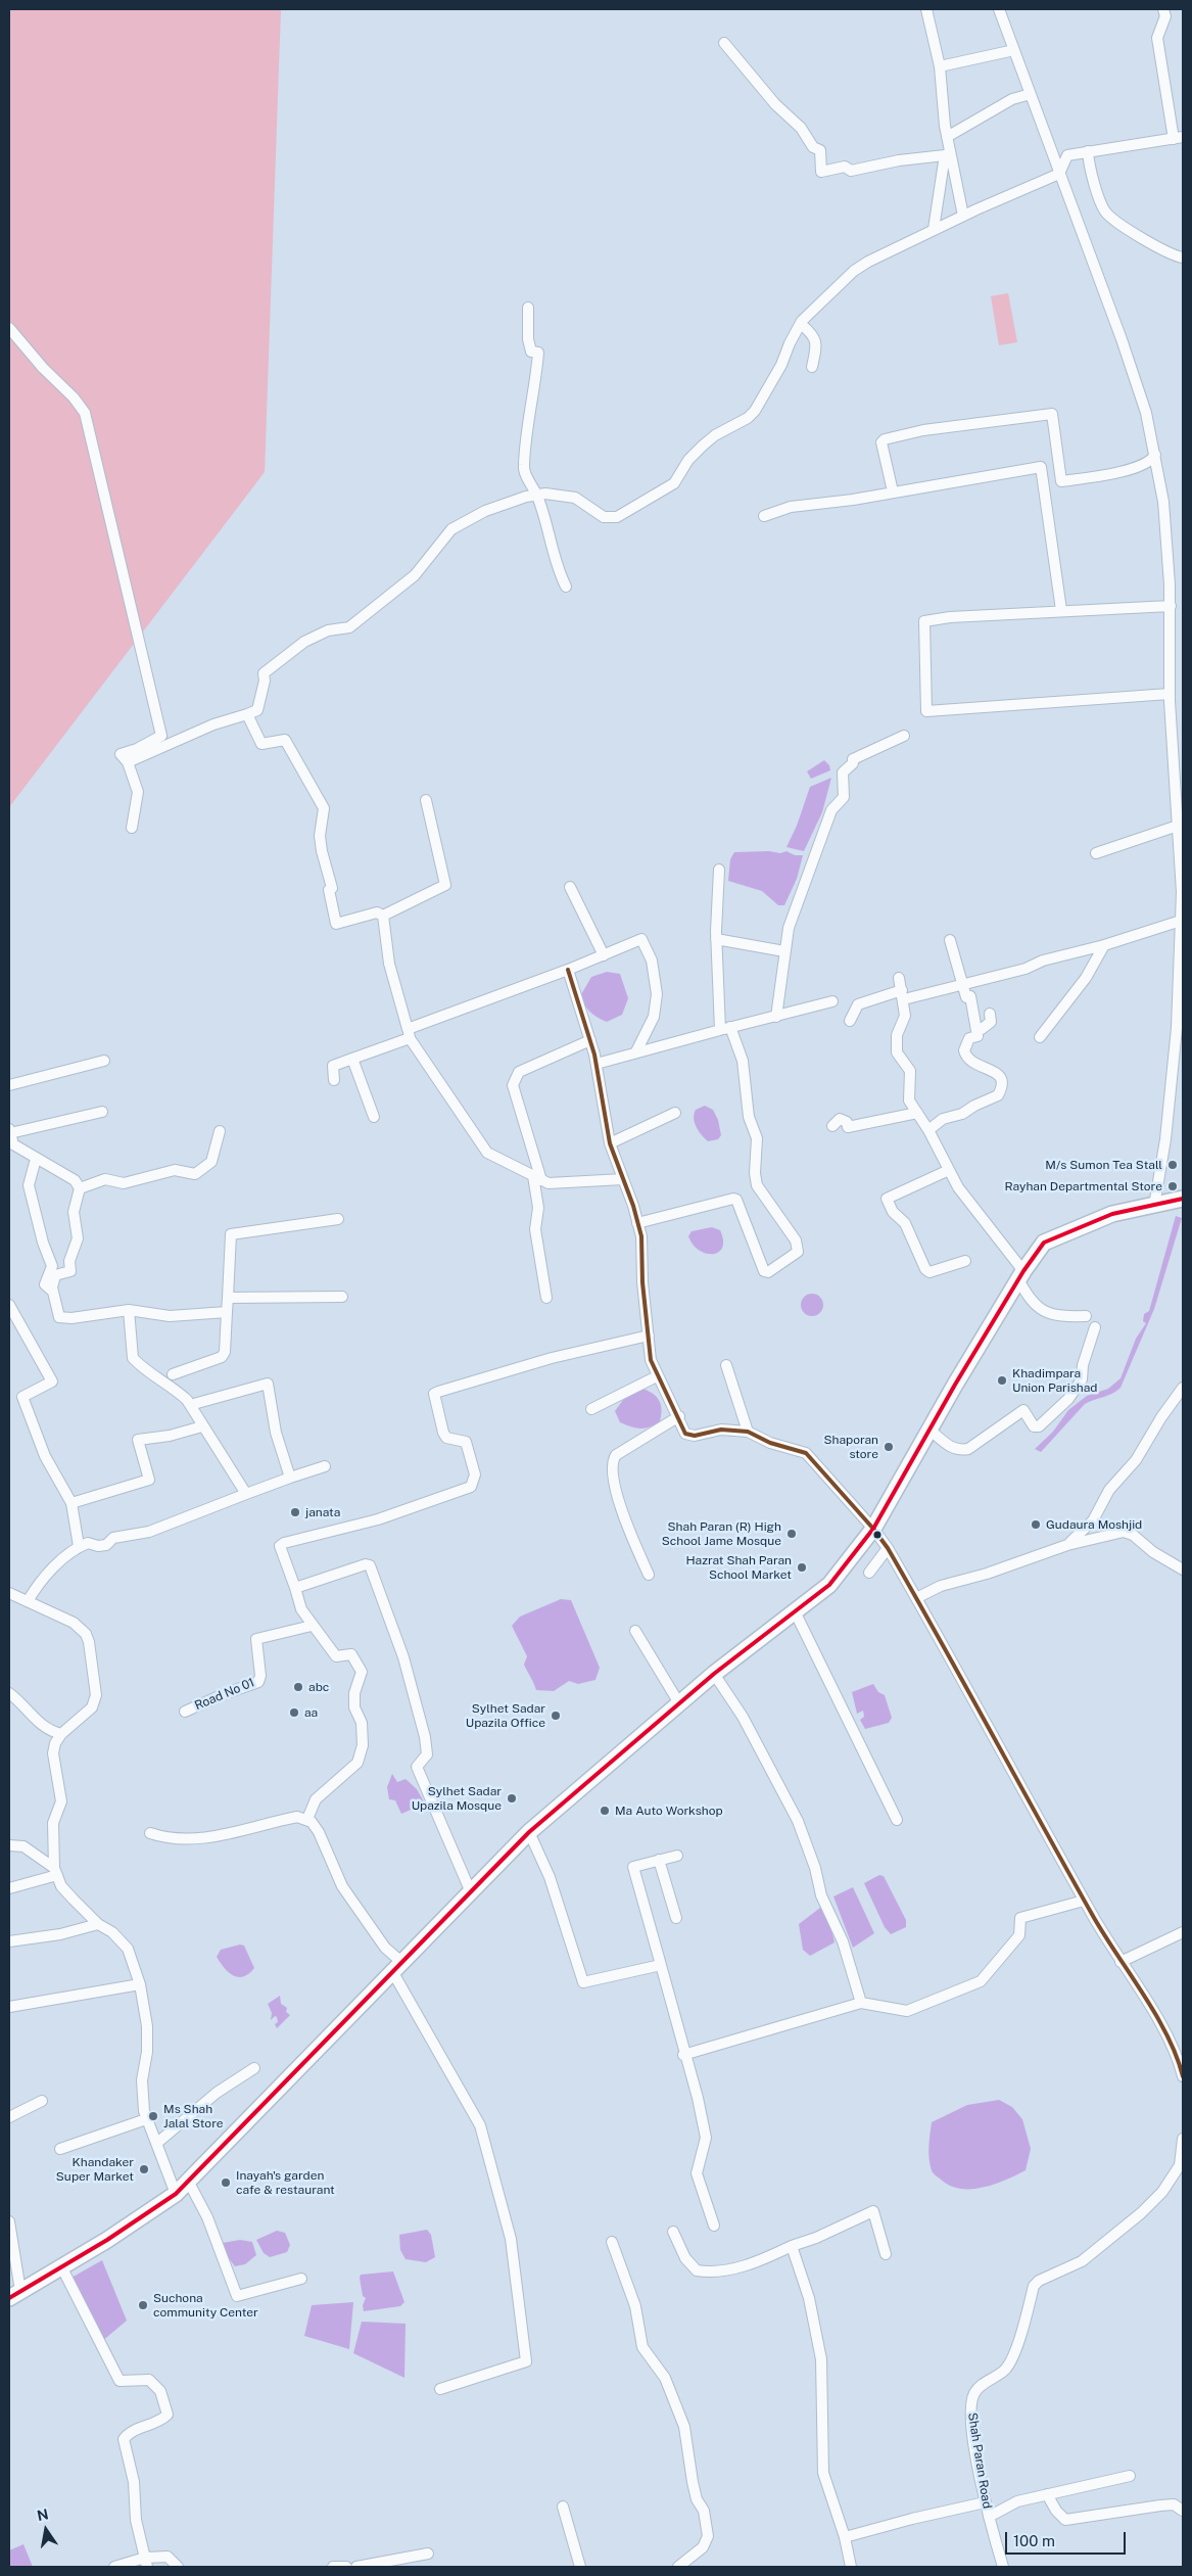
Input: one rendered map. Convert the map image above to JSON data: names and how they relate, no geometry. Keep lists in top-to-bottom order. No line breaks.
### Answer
{"streets":{"street":["Road No 01","Shah Paran Road"]},"places":["M/s Sumon Tea Stall","Rayhan Departmental Store","Khadimpara Union Parishad","Shaporan store","janata","Gudaura Moshjid","Shah Paran (R) High School Jame Mosque","Hazrat Shah Paran School Market","abc","aa","Sylhet Sadar Upazila Office","Sylhet Sadar Upazila Mosque","Ma Auto Workshop","Ms Shah Jalal Store","Khandaker Super Market","Inayah's garden cafe & restaurant","Suchona community Center"],"scale_bar":"100 m","north":"top"}
